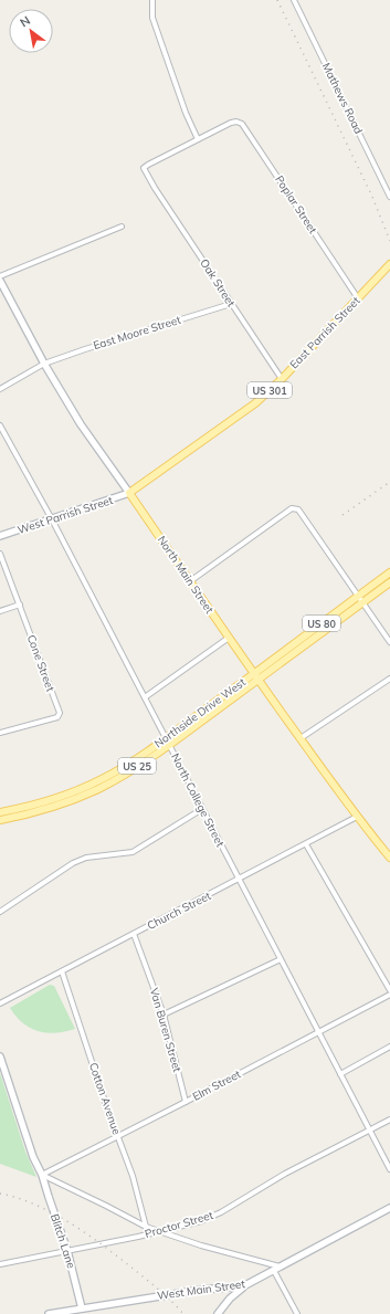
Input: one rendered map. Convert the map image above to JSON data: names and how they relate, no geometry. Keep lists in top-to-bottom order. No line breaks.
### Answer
{"streets":{"main road":["East Parrish Street","US 301","North Main Street","US 80","Northside Drive West","US 25"],"street":["Mathews Road","Poplar Street","Oak Street","East Moore Street","West Parrish Street","Cone Street","North College Street","Church Street","Van Buren Street","Elm Street","Cotton Avenue","Proctor Street","Blitch Lane","West Main Street"]},"crossings":[["Poplar Street","Oak Street"],["Poplar Street","East Parrish Street"],["Oak Street","East Moore Street"],["Oak Street","East Parrish Street"],["East Moore Street","North Main Street"],["East Parrish Street","West Parrish Street"],["East Parrish Street","North Main Street"],["West Parrish Street","North Main Street"],["West Parrish Street","North College Street"],["North Main Street","US 80"],["North Main Street","Northside Drive West"],["North Main Street","Church Street"],["US 80","Northside Drive West"],["Northside Drive West","North College Street"],["North College Street","Church Street"],["North College Street","Elm Street"],["North College Street","Proctor Street"],["Church Street","Van Buren Street"],["Church Street","Cotton Avenue"],["Van Buren Street","Elm Street"],["Elm Street","Cotton Avenue"],["Elm Street","Blitch Lane"],["Proctor Street","Blitch Lane"],["Blitch Lane","West Main Street"]],"north":"top left"}
